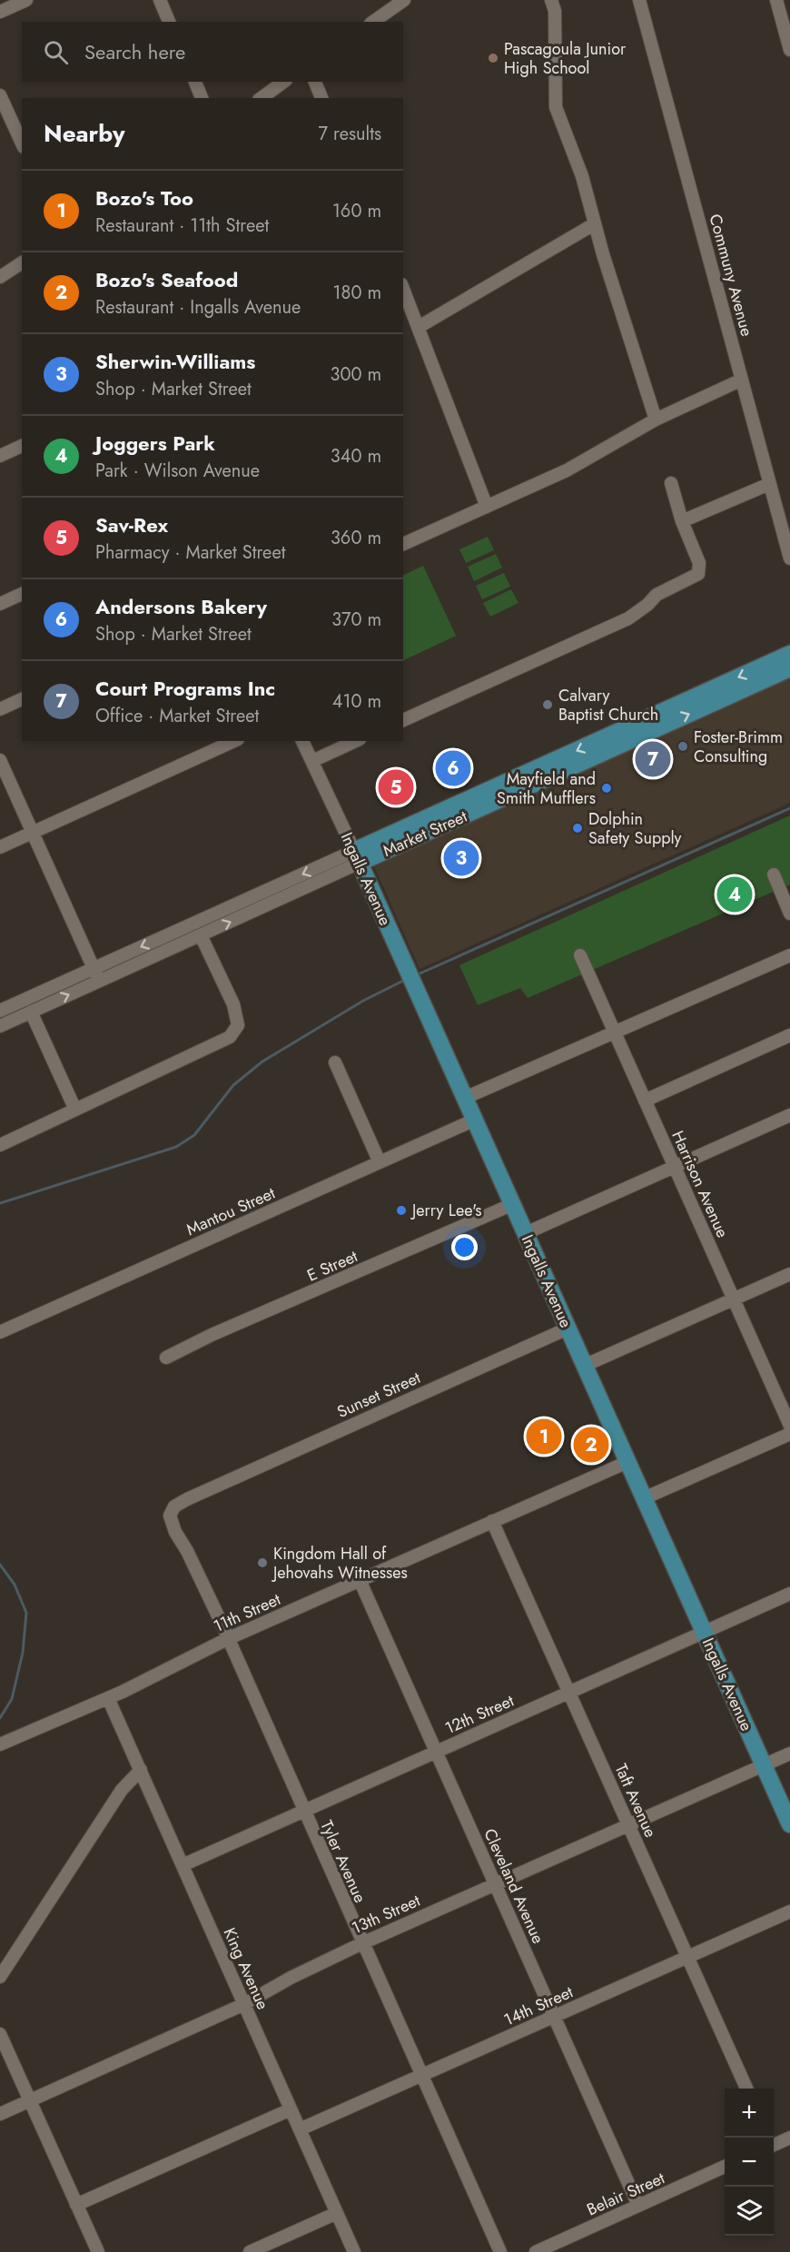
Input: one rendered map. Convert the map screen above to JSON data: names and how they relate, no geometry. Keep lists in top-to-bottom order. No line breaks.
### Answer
{"streets":{"main road":["Market Street","Ingalls Avenue"],"street":["Communy Avenue","Harrison Avenue","Mantou Street","E Street","Sunset Street","11th Street","12th Street","Taft Avenue","Tyler Avenue","Cleveland Avenue","13th Street","King Avenue","14th Street","Belair Street"]},"crossings":[["Market Street","Ingalls Avenue"],["Ingalls Avenue","Mantou Street"],["Ingalls Avenue","E Street"],["Ingalls Avenue","Sunset Street"],["Ingalls Avenue","11th Street"],["Ingalls Avenue","12th Street"],["Ingalls Avenue","13th Street"],["Sunset Street","Tyler Avenue"],["11th Street","Taft Avenue"],["11th Street","Tyler Avenue"],["11th Street","Cleveland Avenue"],["11th Street","King Avenue"],["12th Street","Taft Avenue"],["12th Street","Tyler Avenue"],["12th Street","Cleveland Avenue"],["12th Street","King Avenue"],["Taft Avenue","13th Street"],["Taft Avenue","14th Street"],["Tyler Avenue","13th Street"],["Tyler Avenue","14th Street"],["Cleveland Avenue","13th Street"],["Cleveland Avenue","14th Street"],["Cleveland Avenue","Belair Street"],["13th Street","King Avenue"],["King Avenue","14th Street"]],"places":["Pascagoula Junior High School","Calvary Baptist Church","Foster-Brimm Consulting","Mayfield and Smith Mufflers","Dolphin Safety Supply","Jerry Lee's","Kingdom Hall of Jehovahs Witnesses"],"page":{"search":"Search here","heading":["Nearby","7 results"],"list":[{"mark":"1","name":"Bozo's Too","note":"Restaurant · 11th Street","value":"160 m"},{"mark":"2","name":"Bozo's Seafood","note":"Restaurant · Ingalls Avenue","value":"180 m"},{"mark":"3","name":"Sherwin-Williams","note":"Shop · Market Street","value":"300 m"},{"mark":"4","name":"Joggers Park","note":"Park · Wilson Avenue","value":"340 m"},{"mark":"5","name":"Sav-Rex","note":"Pharmacy · Market Street","value":"360 m"},{"mark":"6","name":"Andersons Bakery","note":"Shop · Market Street","value":"370 m"},{"mark":"7","name":"Court Programs Inc","note":"Office · Market Street","value":"410 m"}],"pins":["7","6","5","3","4","1","2"],"map_buttons":["+","−"]}}
